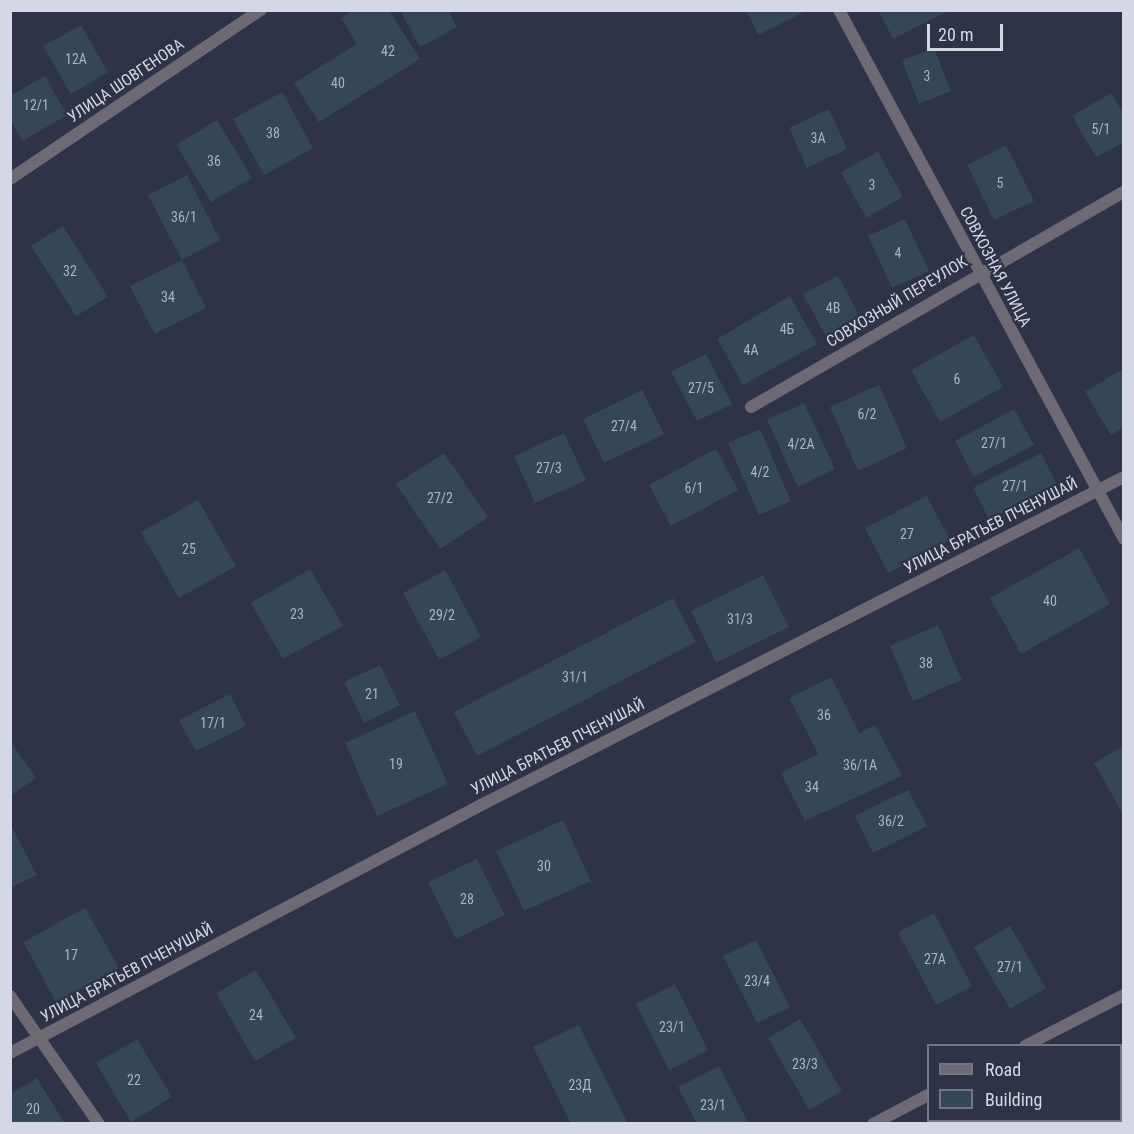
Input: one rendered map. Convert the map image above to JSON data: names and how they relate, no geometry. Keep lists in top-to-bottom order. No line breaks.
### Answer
{"streets":{"street":["УЛИЦА ШОВГЕНОВА","СОВХОЗНАЯ УЛИЦА","СОВХОЗНЫЙ ПЕРЕУЛОК","УЛИЦА БРАТЬЕВ ПЧЕНУШАЙ"]},"crossings":[["СОВХОЗНАЯ УЛИЦА","СОВХОЗНЫЙ ПЕРЕУЛОК"],["СОВХОЗНАЯ УЛИЦА","УЛИЦА БРАТЬЕВ ПЧЕНУШАЙ"]],"house_numbers":["42","12А","3","40","12/1","5/1","38","3А","36","5","3","36/1","4","32","34","4В","4Б","4А","6","27/5","6/2","27/4","27/1","4/2А","27/3","4/2","27/1","6/1","27/2","27","25","40","23","29/2","31/3","38","31/1","21","36","17/1","19","36/1А","34","36/2","30","28","17","27А","27/1","23/4","24","23/1","23/3","22","23Д","23/1","20"],"legend":["Road","Building"],"scale_bar":"20 m"}
